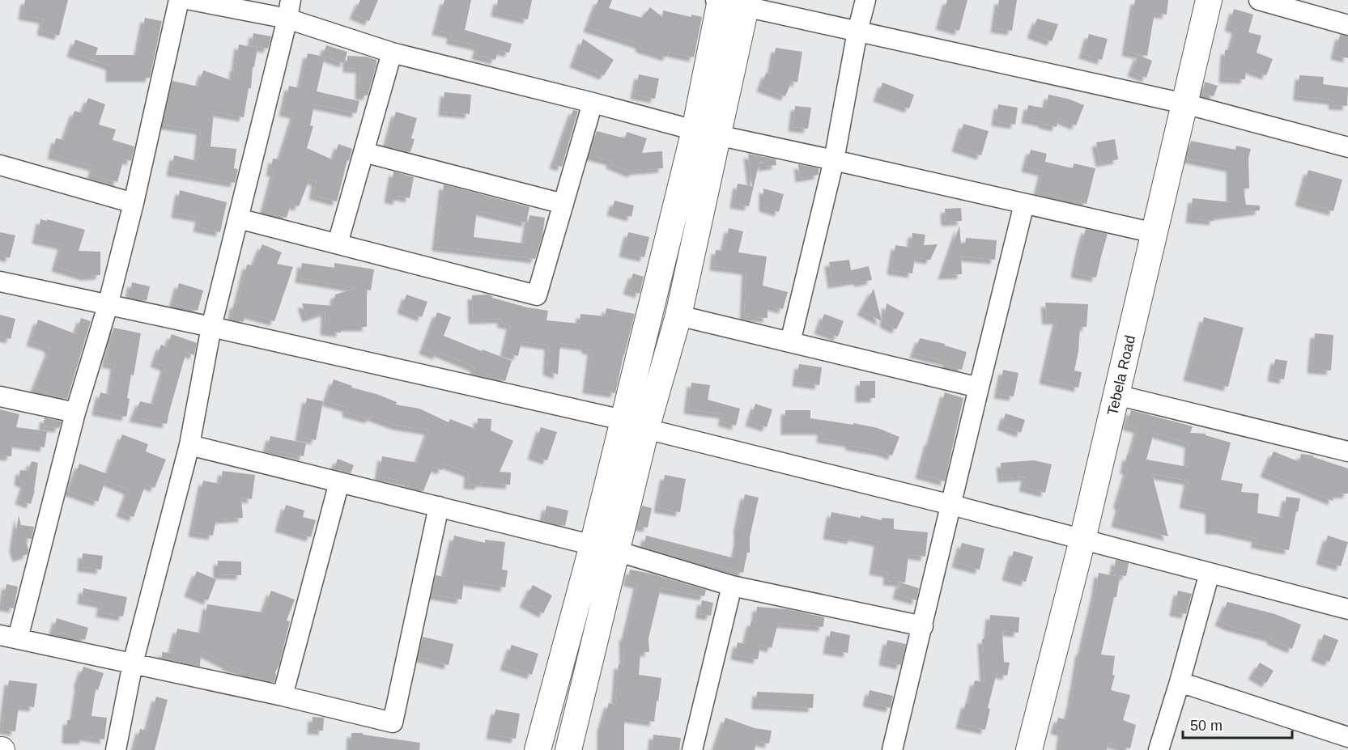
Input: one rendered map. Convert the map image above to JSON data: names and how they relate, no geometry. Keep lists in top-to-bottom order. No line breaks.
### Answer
{"streets":{"main road":["Tebela Road"]},"scale_bar":"50 m"}
